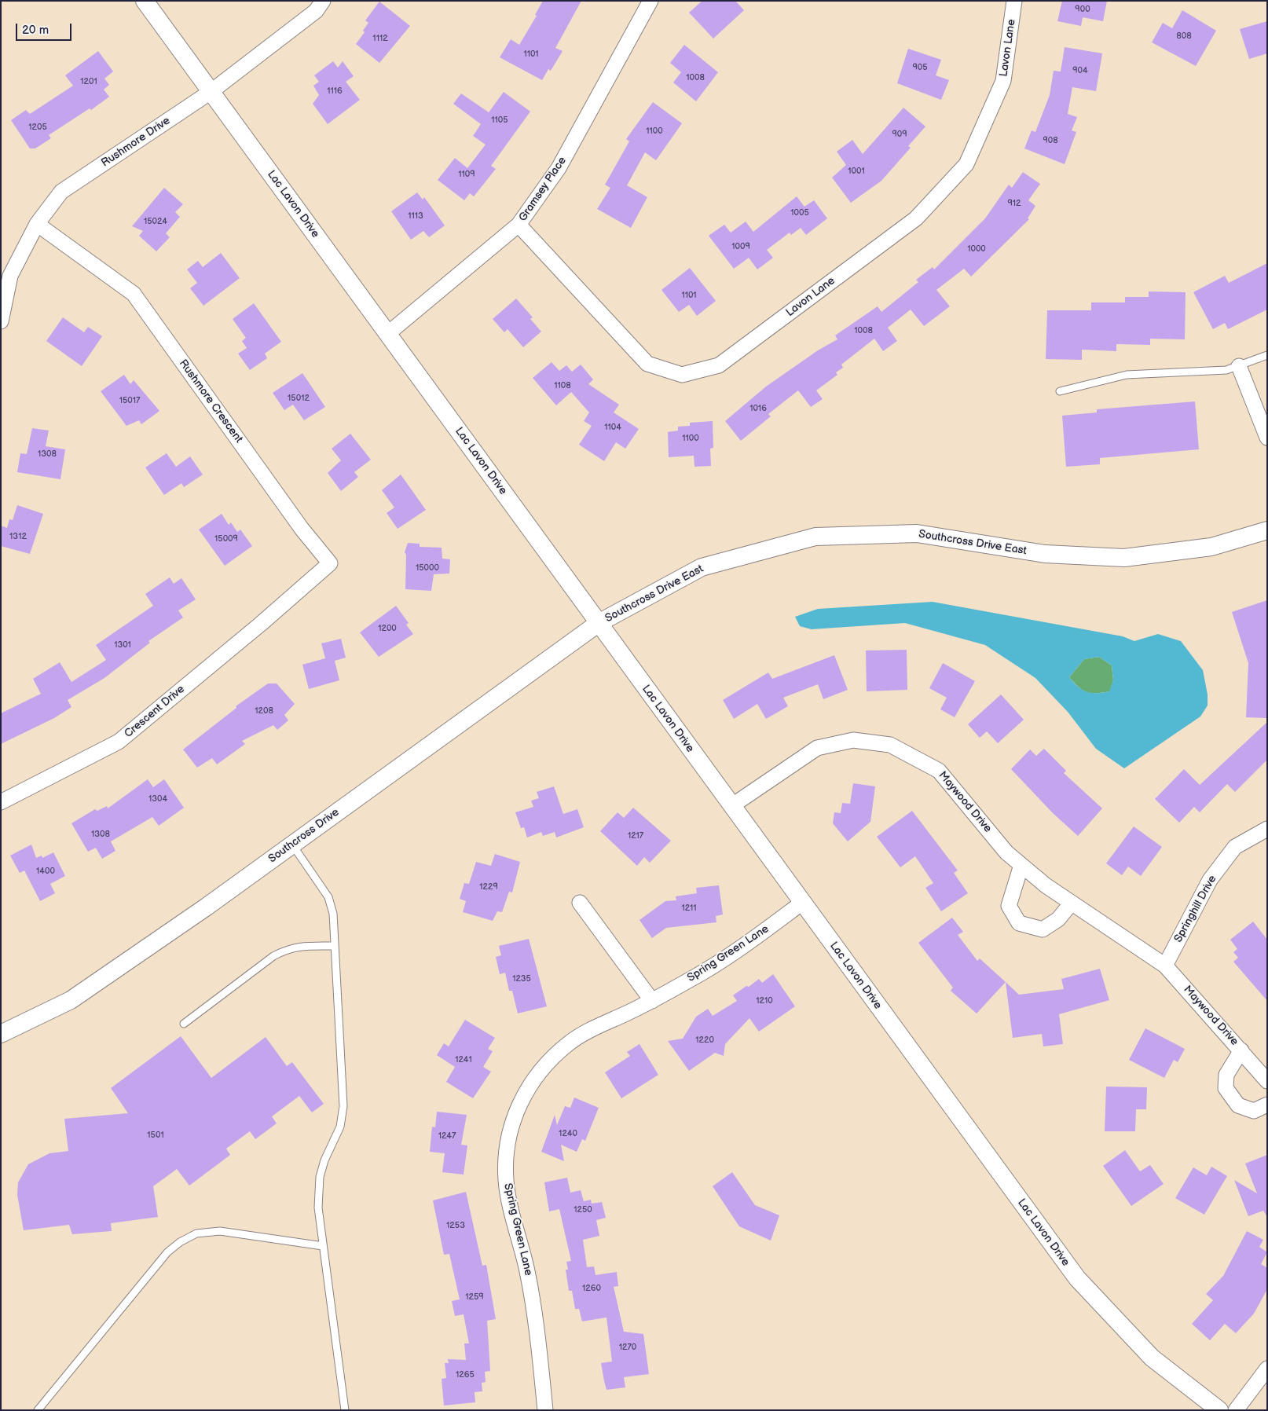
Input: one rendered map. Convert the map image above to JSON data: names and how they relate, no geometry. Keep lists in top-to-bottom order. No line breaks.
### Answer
{"streets":{"street":["Lavon Lane","Rushmore Drive","Gramsey Place","Lac Lavon Drive","Rushmore Crescent","Southcross Drive East","Crescent Drive","Maywood Drive","Southcross Drive","Springhill Drive","Spring Green Lane"]},"crossings":[["Lavon Lane","Gramsey Place"],["Rushmore Drive","Lac Lavon Drive"],["Rushmore Drive","Rushmore Crescent"],["Gramsey Place","Lac Lavon Drive"],["Lac Lavon Drive","Southcross Drive East"],["Lac Lavon Drive","Maywood Drive"],["Lac Lavon Drive","Southcross Drive"],["Lac Lavon Drive","Spring Green Lane"],["Rushmore Crescent","Crescent Drive"],["Southcross Drive East","Southcross Drive"],["Maywood Drive","Springhill Drive"]],"house_numbers":["900","808","1112","1101","905","904","1008","1201","1116","1105","1205","1100","909","908","1001","1109","912","1005","1113","15024","1009","1000","1101","1008","1108","15012","15017","1016","1104","1100","1308","1312","15009","15000","1200","1301","1208","1304","1308","1217","1400","1229","1211","1235","1210","1220","1241","1240","1501","1247","1250","1253","1260","1259","1270","1265"],"scale_bar":"20 m"}
